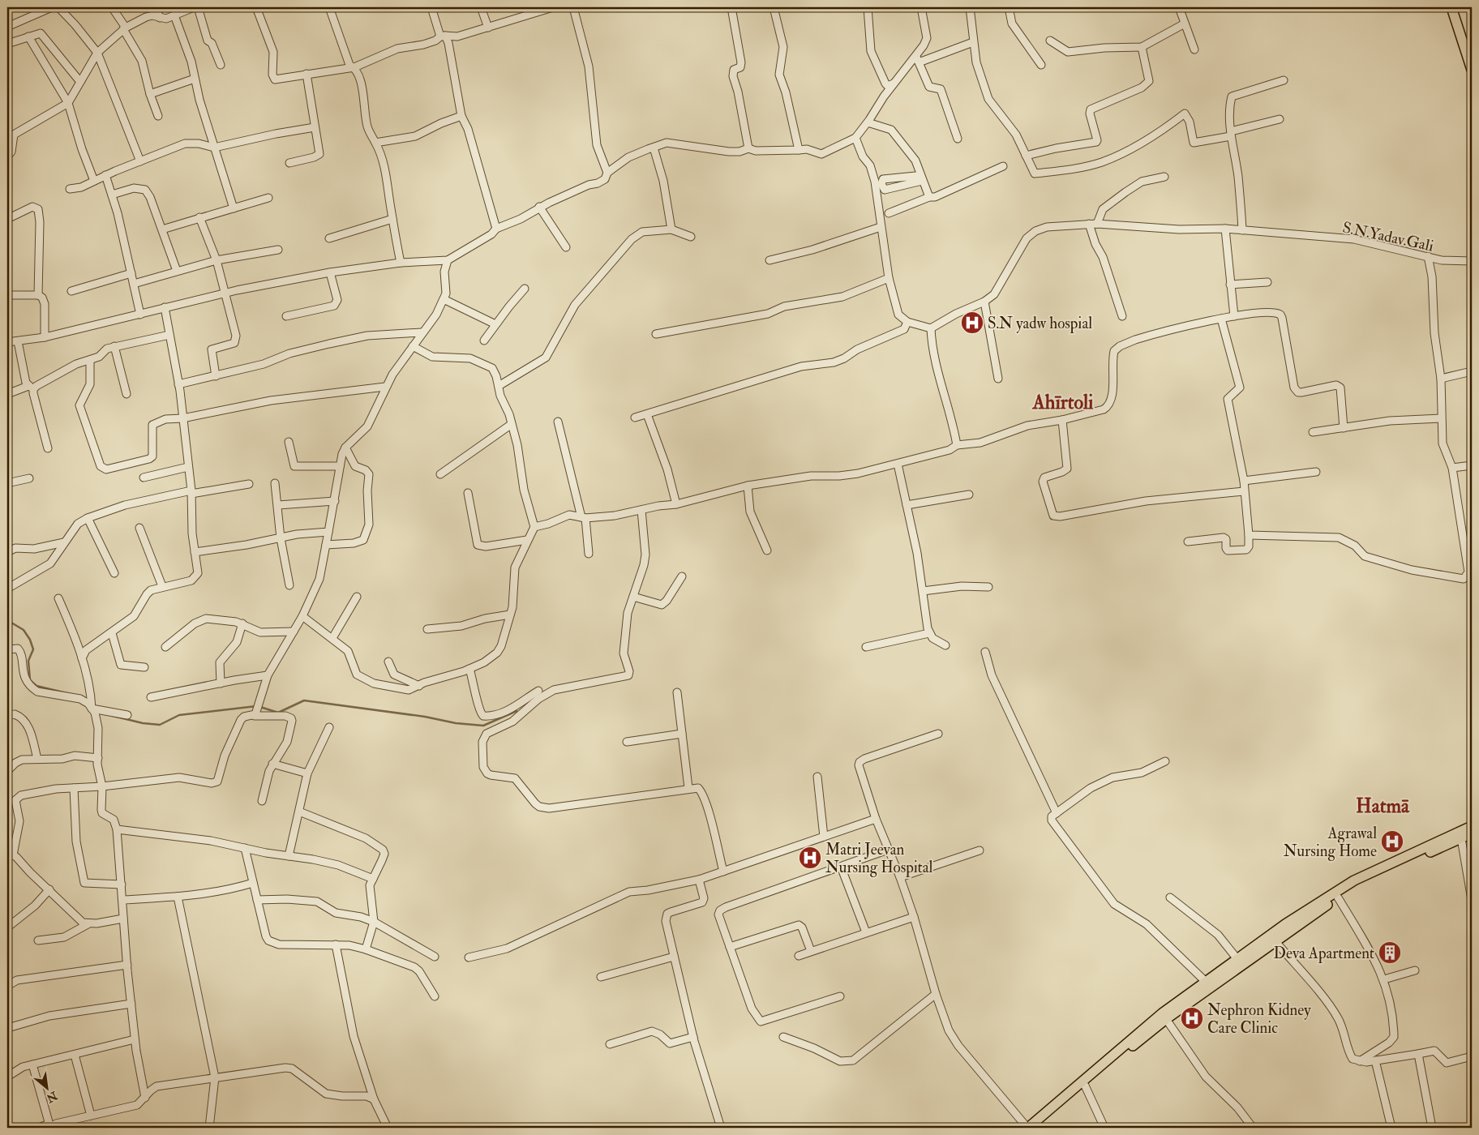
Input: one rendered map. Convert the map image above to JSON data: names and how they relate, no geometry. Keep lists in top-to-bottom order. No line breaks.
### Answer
{"streets":{"street":["S.N.Yadav.Gali"]},"districts":["Ahīrtoli","Hatmā"],"places":{"hospital":["S.N yadw hospial","Agrawal Nursing Home","Matri Jeevan Nursing Hospital","Nephron Kidney Care Clinic"],"building":["Deva Apartment"]},"north":"bottom right"}
